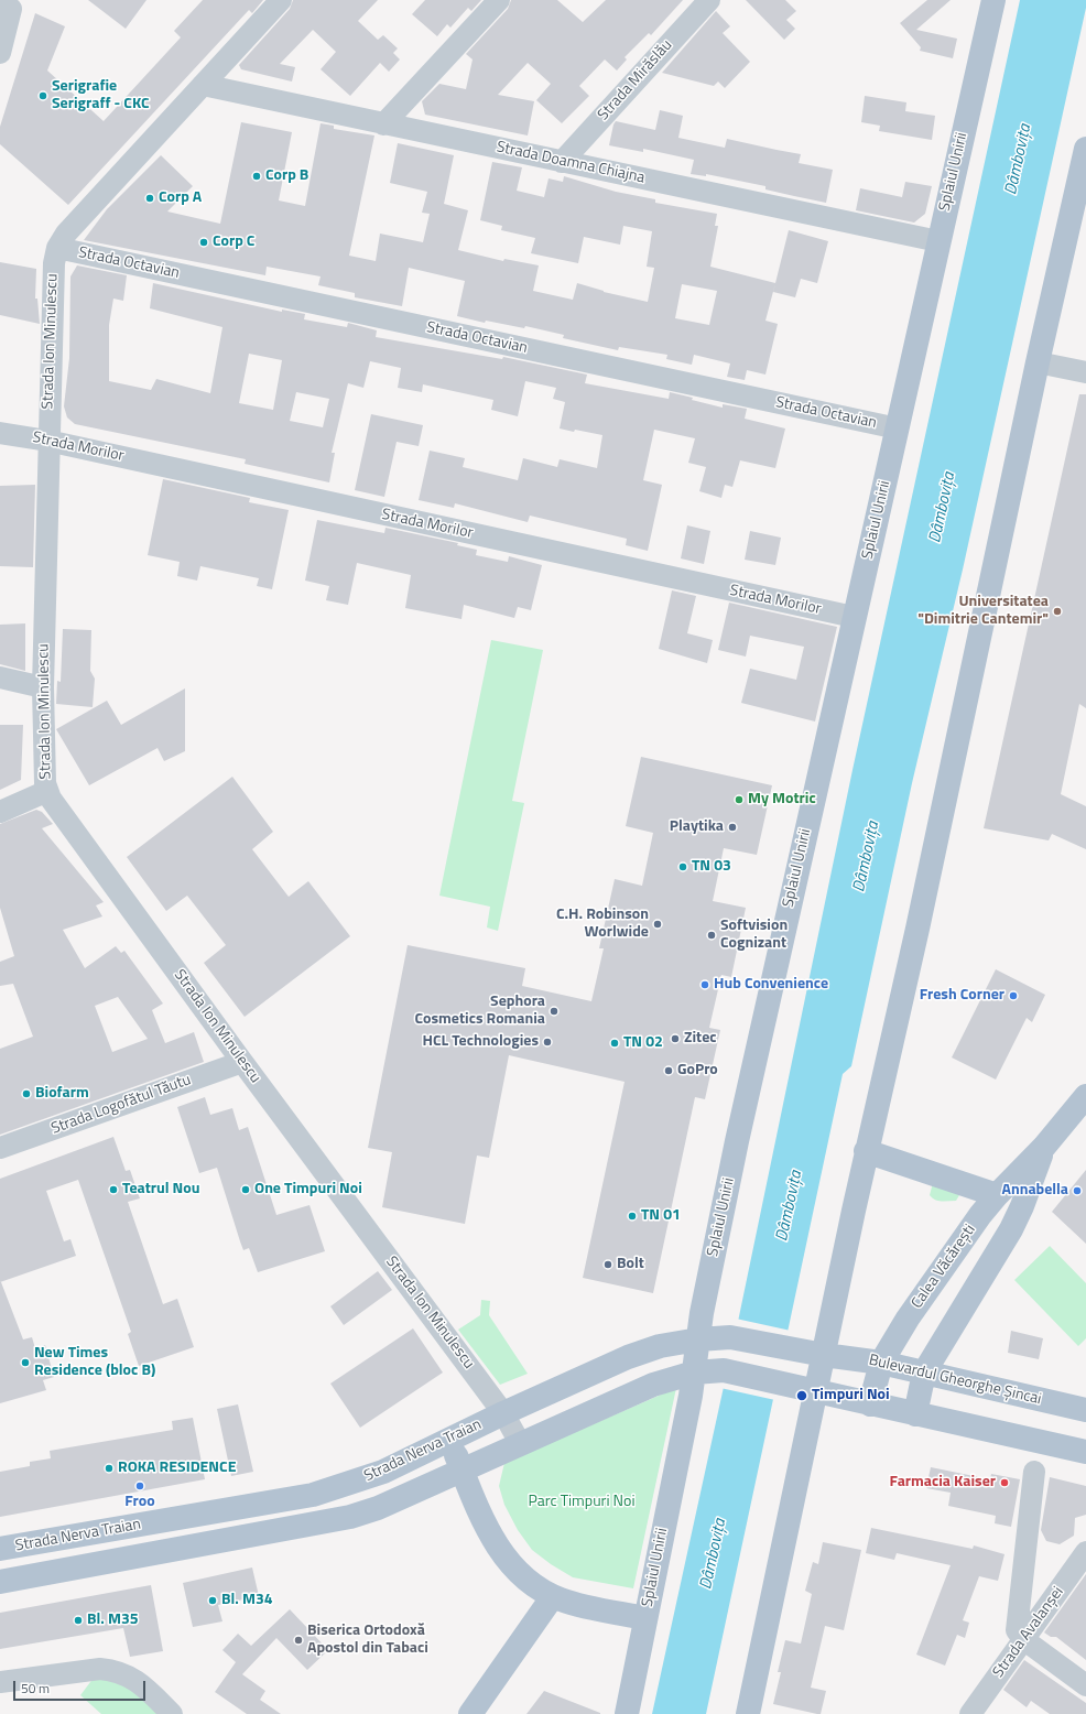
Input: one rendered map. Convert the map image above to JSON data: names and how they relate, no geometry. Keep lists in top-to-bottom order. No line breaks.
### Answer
{"streets":{"main road":["Splaiul Unirii","Calea Văcărești","Bulevardul Gheorghe Șincai","Strada Nerva Traian"],"street":["Strada Mirăslău","Strada Doamna Chiajna","Strada Octavian","Strada Ion Minulescu","Strada Morilor","Strada Logofătul Tăutu","Strada Avalanșei"]},"crossings":[["Strada Mirăslău","Strada Doamna Chiajna"],["Strada Doamna Chiajna","Splaiul Unirii"],["Strada Doamna Chiajna","Strada Ion Minulescu"],["Splaiul Unirii","Strada Octavian"],["Splaiul Unirii","Strada Morilor"],["Splaiul Unirii","Strada Nerva Traian"],["Strada Octavian","Strada Ion Minulescu"],["Strada Ion Minulescu","Strada Morilor"],["Strada Ion Minulescu","Strada Logofătul Tăutu"],["Strada Ion Minulescu","Strada Nerva Traian"],["Calea Văcărești","Bulevardul Gheorghe Șincai"],["Bulevardul Gheorghe Șincai","Strada Nerva Traian"]],"water":["Dâmbovița"],"parks":["Parc Timpuri Noi"],"places":["Serigrafie Serigraff - CKC","Corp B","Corp A","Corp C","Universitatea \"Dimitrie Cantemir\"","My Motric","Playtika","TN 03","C.H. Robinson Worlwide","Softvision Cognizant","Hub Convenience","Fresh Corner","Sephora Cosmetics Romania","Zitec","HCL Technologies","TN 02","GoPro","Biofarm","Teatrul Nou","One Timpuri Noi","Annabella","TN 01","Bolt","New Times Residence (bloc B)","Timpuri Noi","ROKA RESIDENCE","Farmacia Kaiser","Froo","Bl. M34","Bl. M35","Biserica Ortodoxă Apostol din Tabaci"],"scale_bar":"50 m"}
